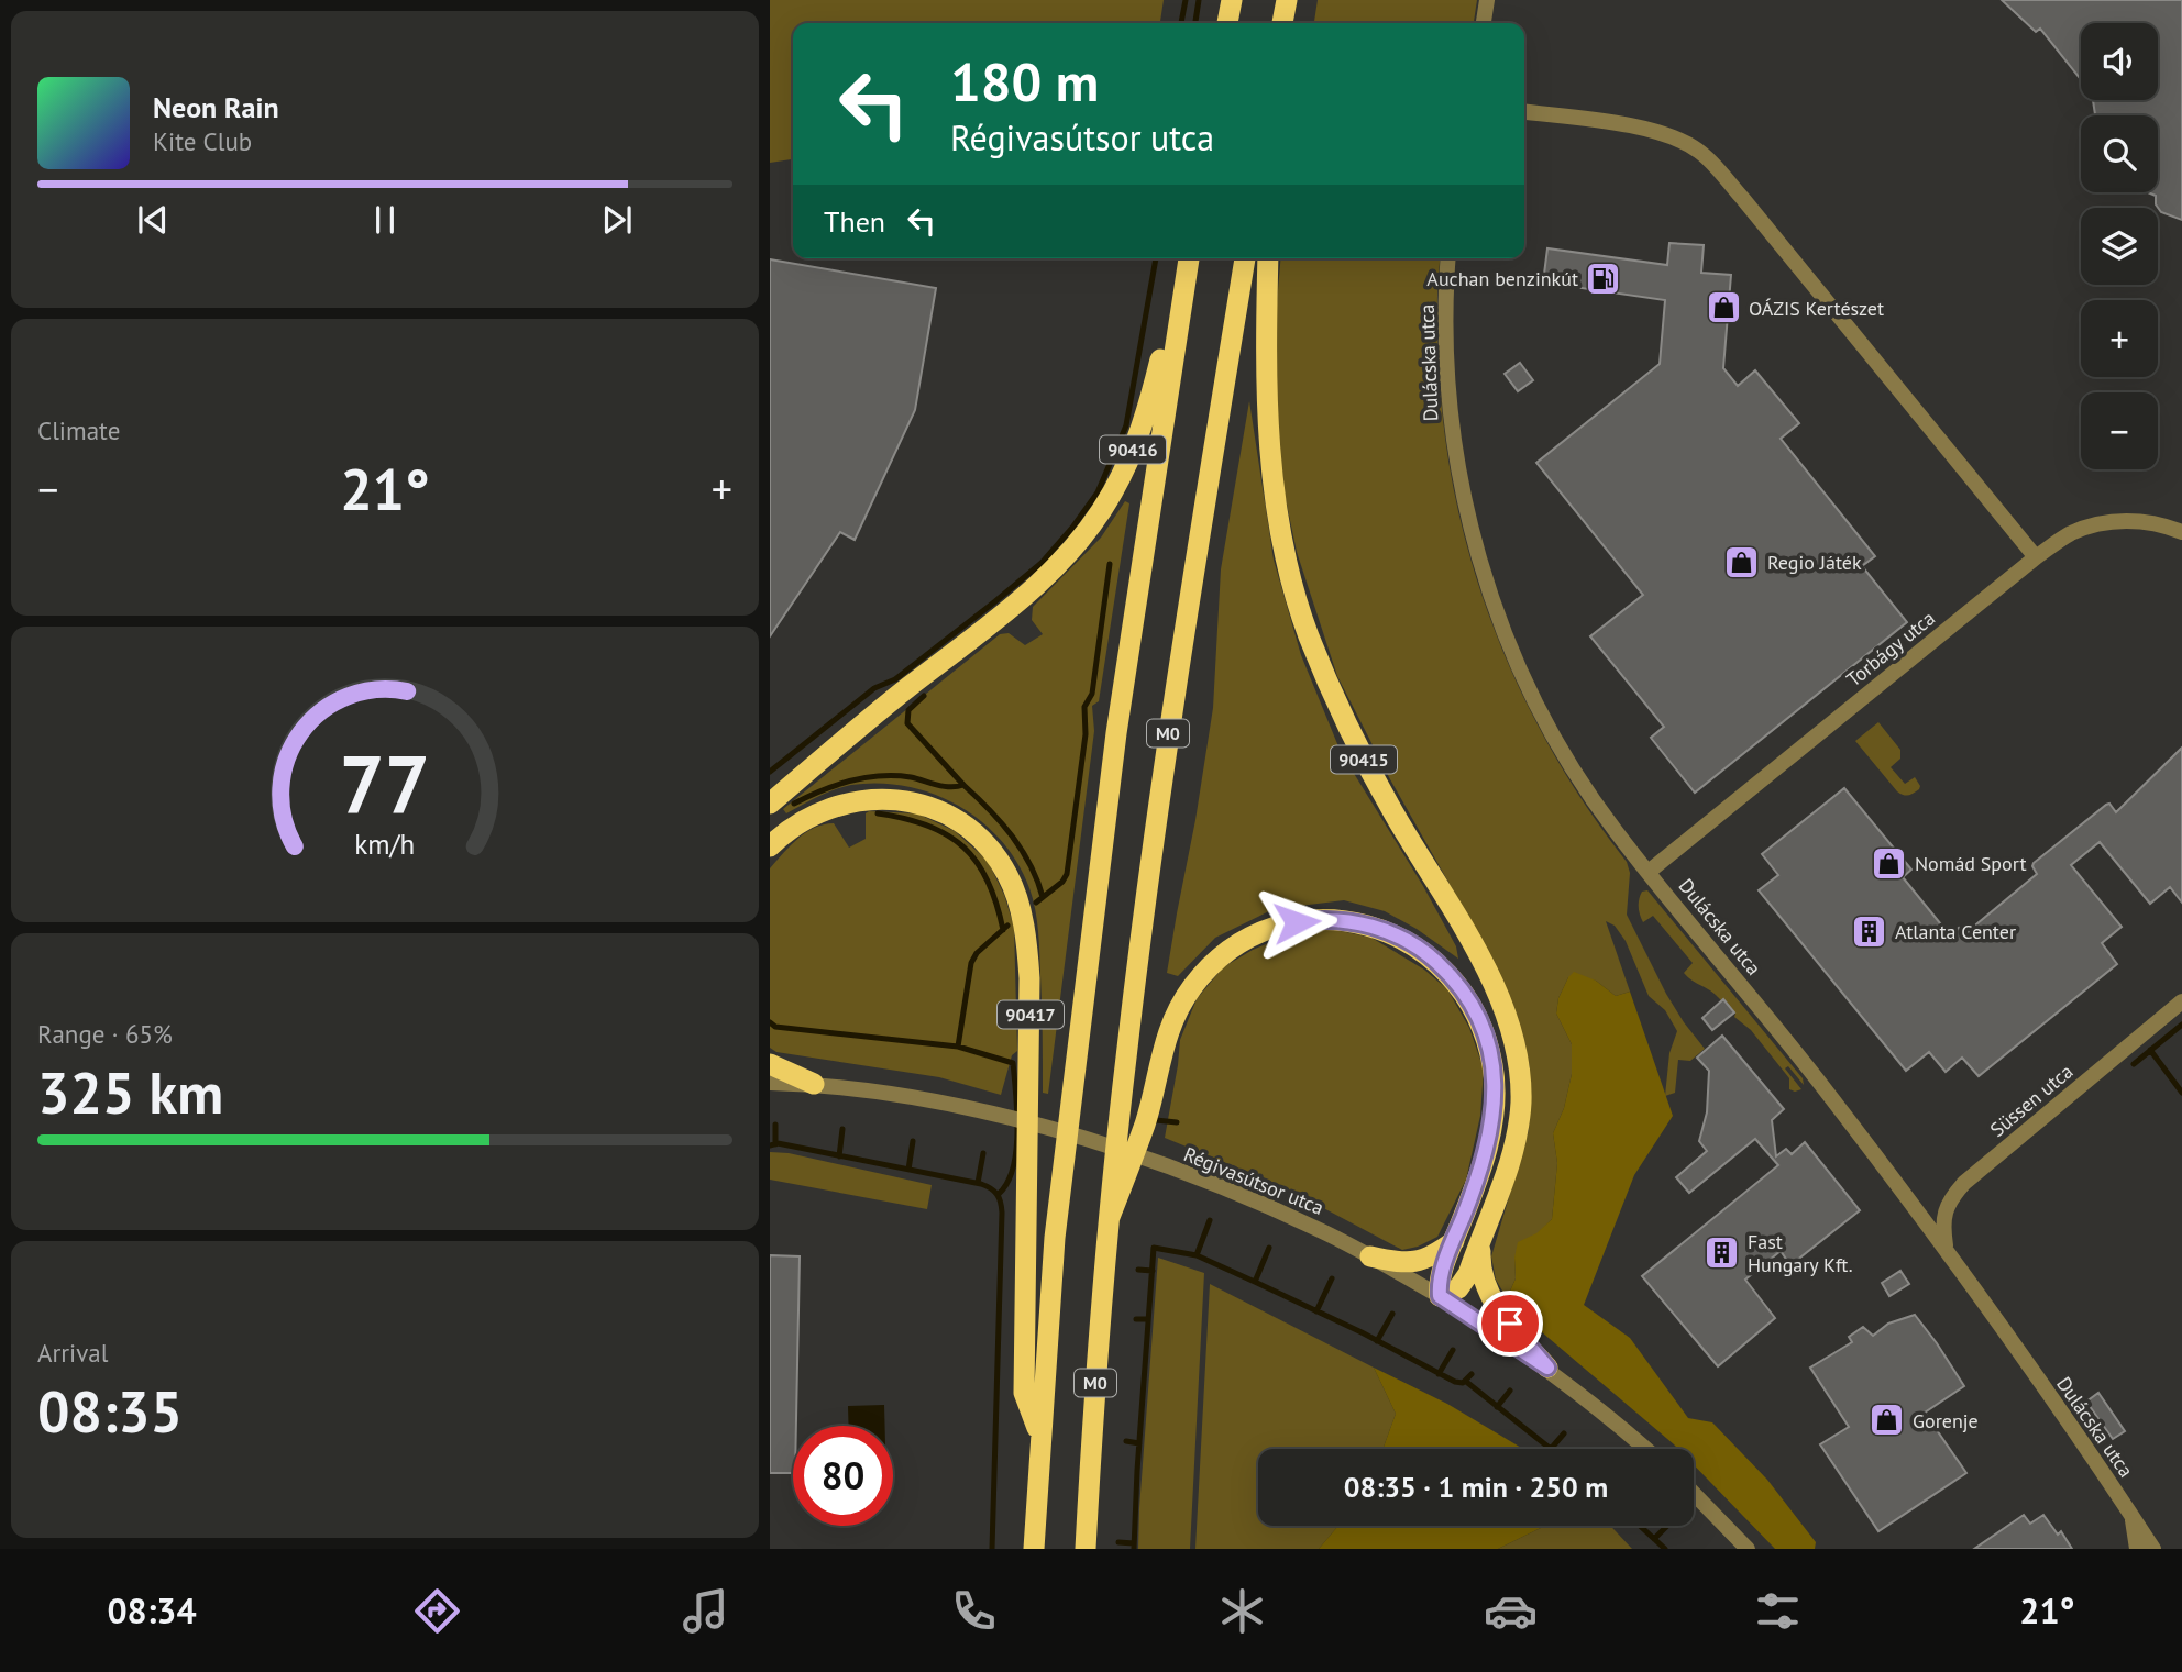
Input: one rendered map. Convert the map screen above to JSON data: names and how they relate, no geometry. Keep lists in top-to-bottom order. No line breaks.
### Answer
{"streets":{"highway":["90416","M0","90415","90417"],"street":["Dulácska utca","Torbágy utca","Süssen utca","Régivasútsor utca"]},"crossings":[["Dulácska utca","Torbágy utca"],["Dulácska utca","Süssen utca"],["M0","90417"],["90415","Régivasútsor utca"]],"places":{"fuel station":["Auchan benzinkút"],"shop":["OÁZIS Kertészet","Regio Játék","Nomád Sport","Gorenje"],"building":["Atlanta Center","Fast Hungary Kft."]},"page":{"map_buttons":["+","−"],"turn":["180 m","Régivasútsor utca"],"song":["Neon Rain","Kite Club"],"then":"Then","tile":["Climate",["Range · 65%","325 km"],["Arrival","08:35"]],"heat":["−","21°","+"],"limit":"80","trip":"08:35 · 1 min · 250 m","tabs":["08:34","21°"],"gauge":["77","km/h"]}}
